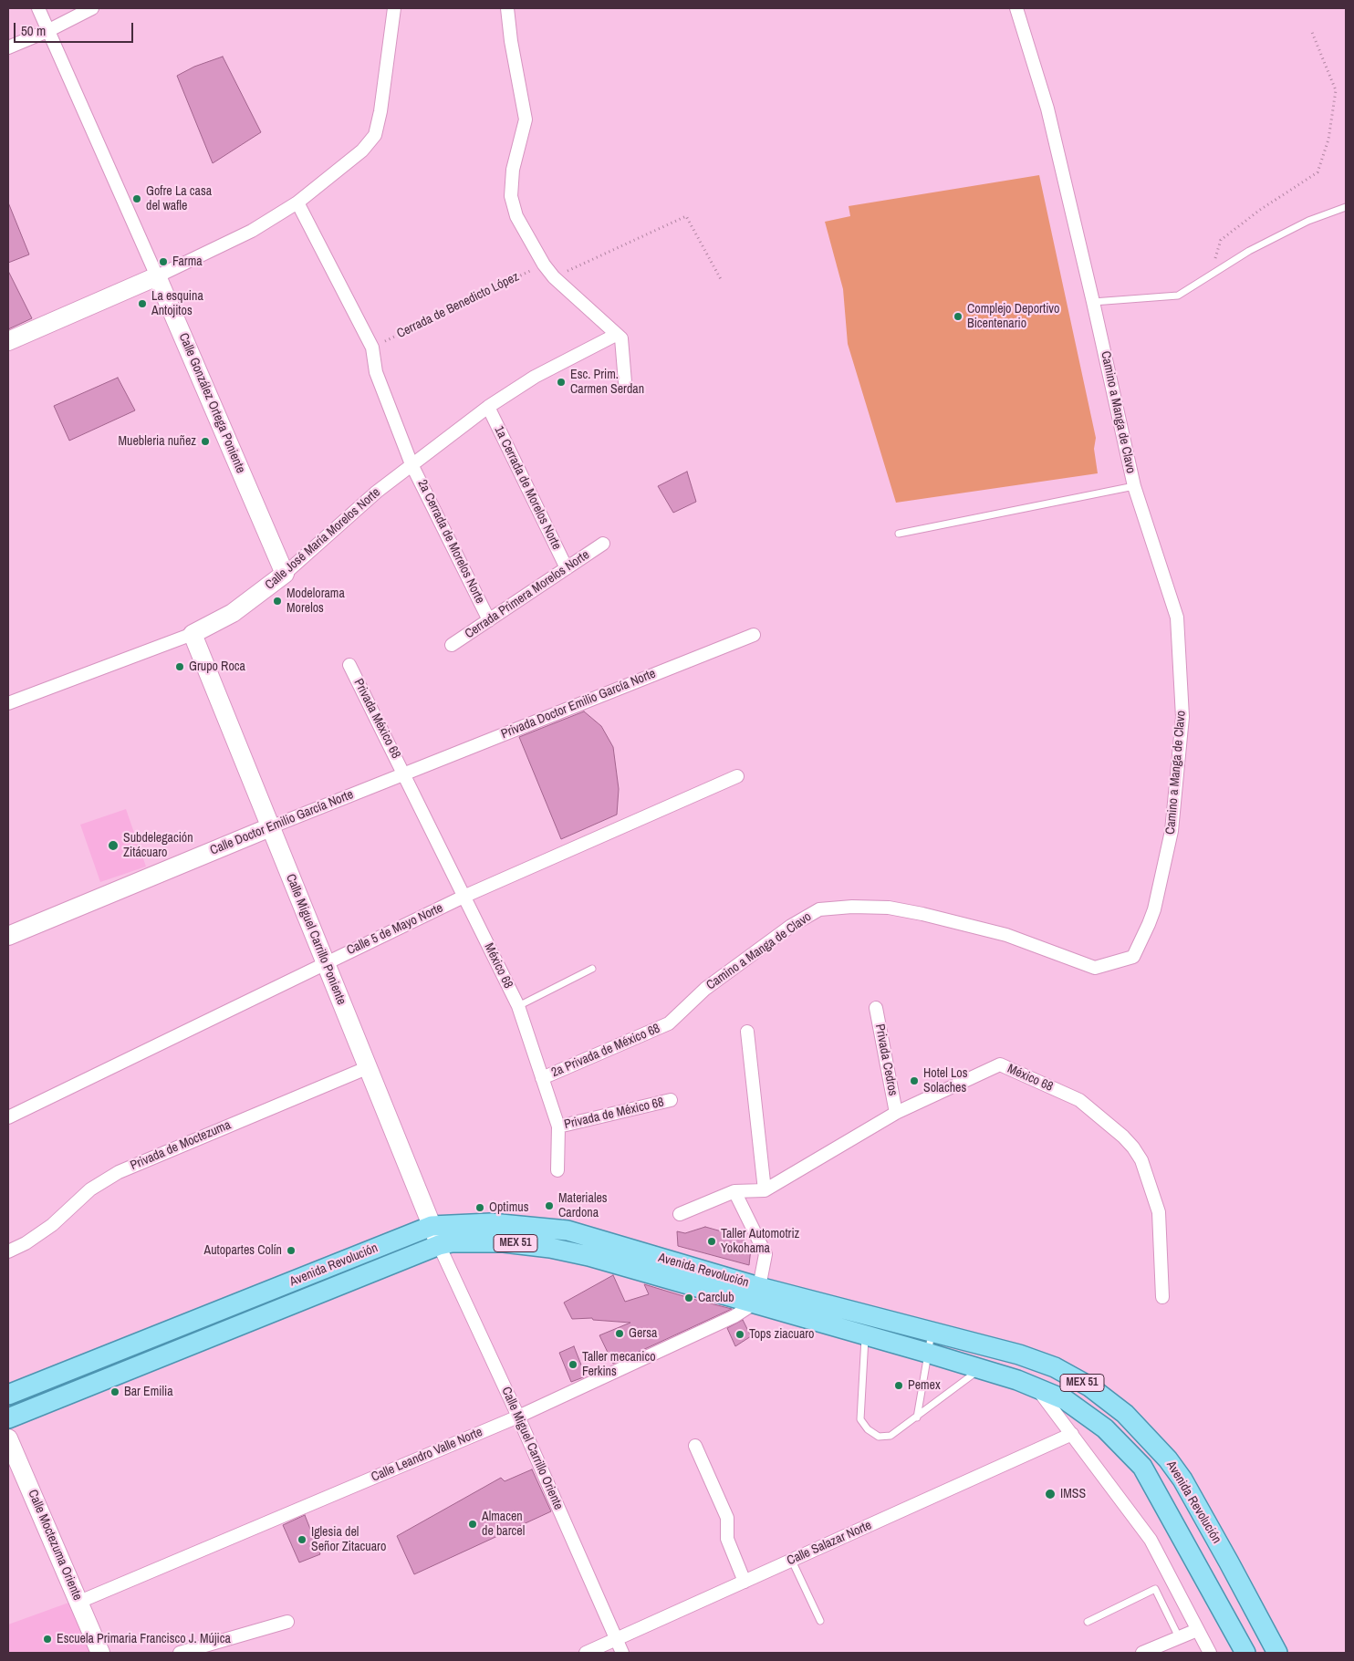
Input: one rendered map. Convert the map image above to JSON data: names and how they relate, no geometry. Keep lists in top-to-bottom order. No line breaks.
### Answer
{"streets":{"main road":["MEX 51","Avenida Revolución"],"street":["Calle González Ortega Poniente","Camino a Manga de Clavo","1a Cerrada de Morelos Norte","Calle José María Morelos Norte","2a Cerrada de Morelos Norte","Cerrada Primera Morelos Norte","Privada Doctor Emilio García Norte","Privada México 68","Calle Doctor Emilio García Norte","Calle 5 de Mayo Norte","Calle Miguel Carrillo Poniente","México 68","2a Privada de México 68","Privada Cedros","Privada de México 68","Privada de Moctezuma","Calle Miguel Carrillo Oriente","Calle Leandro Valle Norte","Calle Salazar Norte","Calle Moctezuma Oriente"],"path":["Cerrada de Benedicto López"]},"crossings":[["Cerrada de Benedicto López","2a Cerrada de Morelos Norte"],["Calle González Ortega Poniente","Calle José María Morelos Norte"],["Camino a Manga de Clavo","2a Privada de México 68"],["1a Cerrada de Morelos Norte","Calle José María Morelos Norte"],["1a Cerrada de Morelos Norte","Cerrada Primera Morelos Norte"],["Calle José María Morelos Norte","2a Cerrada de Morelos Norte"],["Calle José María Morelos Norte","Calle Miguel Carrillo Poniente"],["2a Cerrada de Morelos Norte","Cerrada Primera Morelos Norte"],["Privada Doctor Emilio García Norte","Privada México 68"],["Privada Doctor Emilio García Norte","Calle Doctor Emilio García Norte"],["Privada Doctor Emilio García Norte","México 68"],["Privada México 68","Calle Doctor Emilio García Norte"],["Privada México 68","México 68"],["Calle Doctor Emilio García Norte","Calle Miguel Carrillo Poniente"],["Calle Doctor Emilio García Norte","México 68"],["Calle 5 de Mayo Norte","Calle Miguel Carrillo Poniente"],["Calle 5 de Mayo Norte","México 68"],["Calle Miguel Carrillo Poniente","Privada de Moctezuma"],["Calle Miguel Carrillo Poniente","Avenida Revolución"],["Calle Miguel Carrillo Poniente","Calle Miguel Carrillo Oriente"],["México 68","2a Privada de México 68"],["México 68","Privada Cedros"],["México 68","Privada de México 68"],["Avenida Revolución","Calle Miguel Carrillo Oriente"],["Avenida Revolución","Calle Leandro Valle Norte"],["Calle Miguel Carrillo Oriente","Calle Leandro Valle Norte"],["Calle Miguel Carrillo Oriente","Calle Salazar Norte"],["Calle Leandro Valle Norte","Calle Moctezuma Oriente"]],"places":["Gofre La casa del wafle","Farma","La esquina Antojitos","Complejo Deportivo Bicentenario","Esc. Prim. Carmen Serdan","Muebleria nuñez","Modelorama Morelos","Grupo Roca","Subdelegación Zitácuaro","Hotel Los Solaches","Materiales Cardona","Optimus","Taller Automotriz Yokohama","Autopartes Colín","Carclub","Gersa","Tops ziacuaro","Taller mecanico Ferkins","Pemex","Bar Emilia","IMSS","Almacen de barcel","Iglesia del Señor Zitacuaro","Escuela Primaria Francisco J. Mújica"],"scale_bar":"50 m"}
